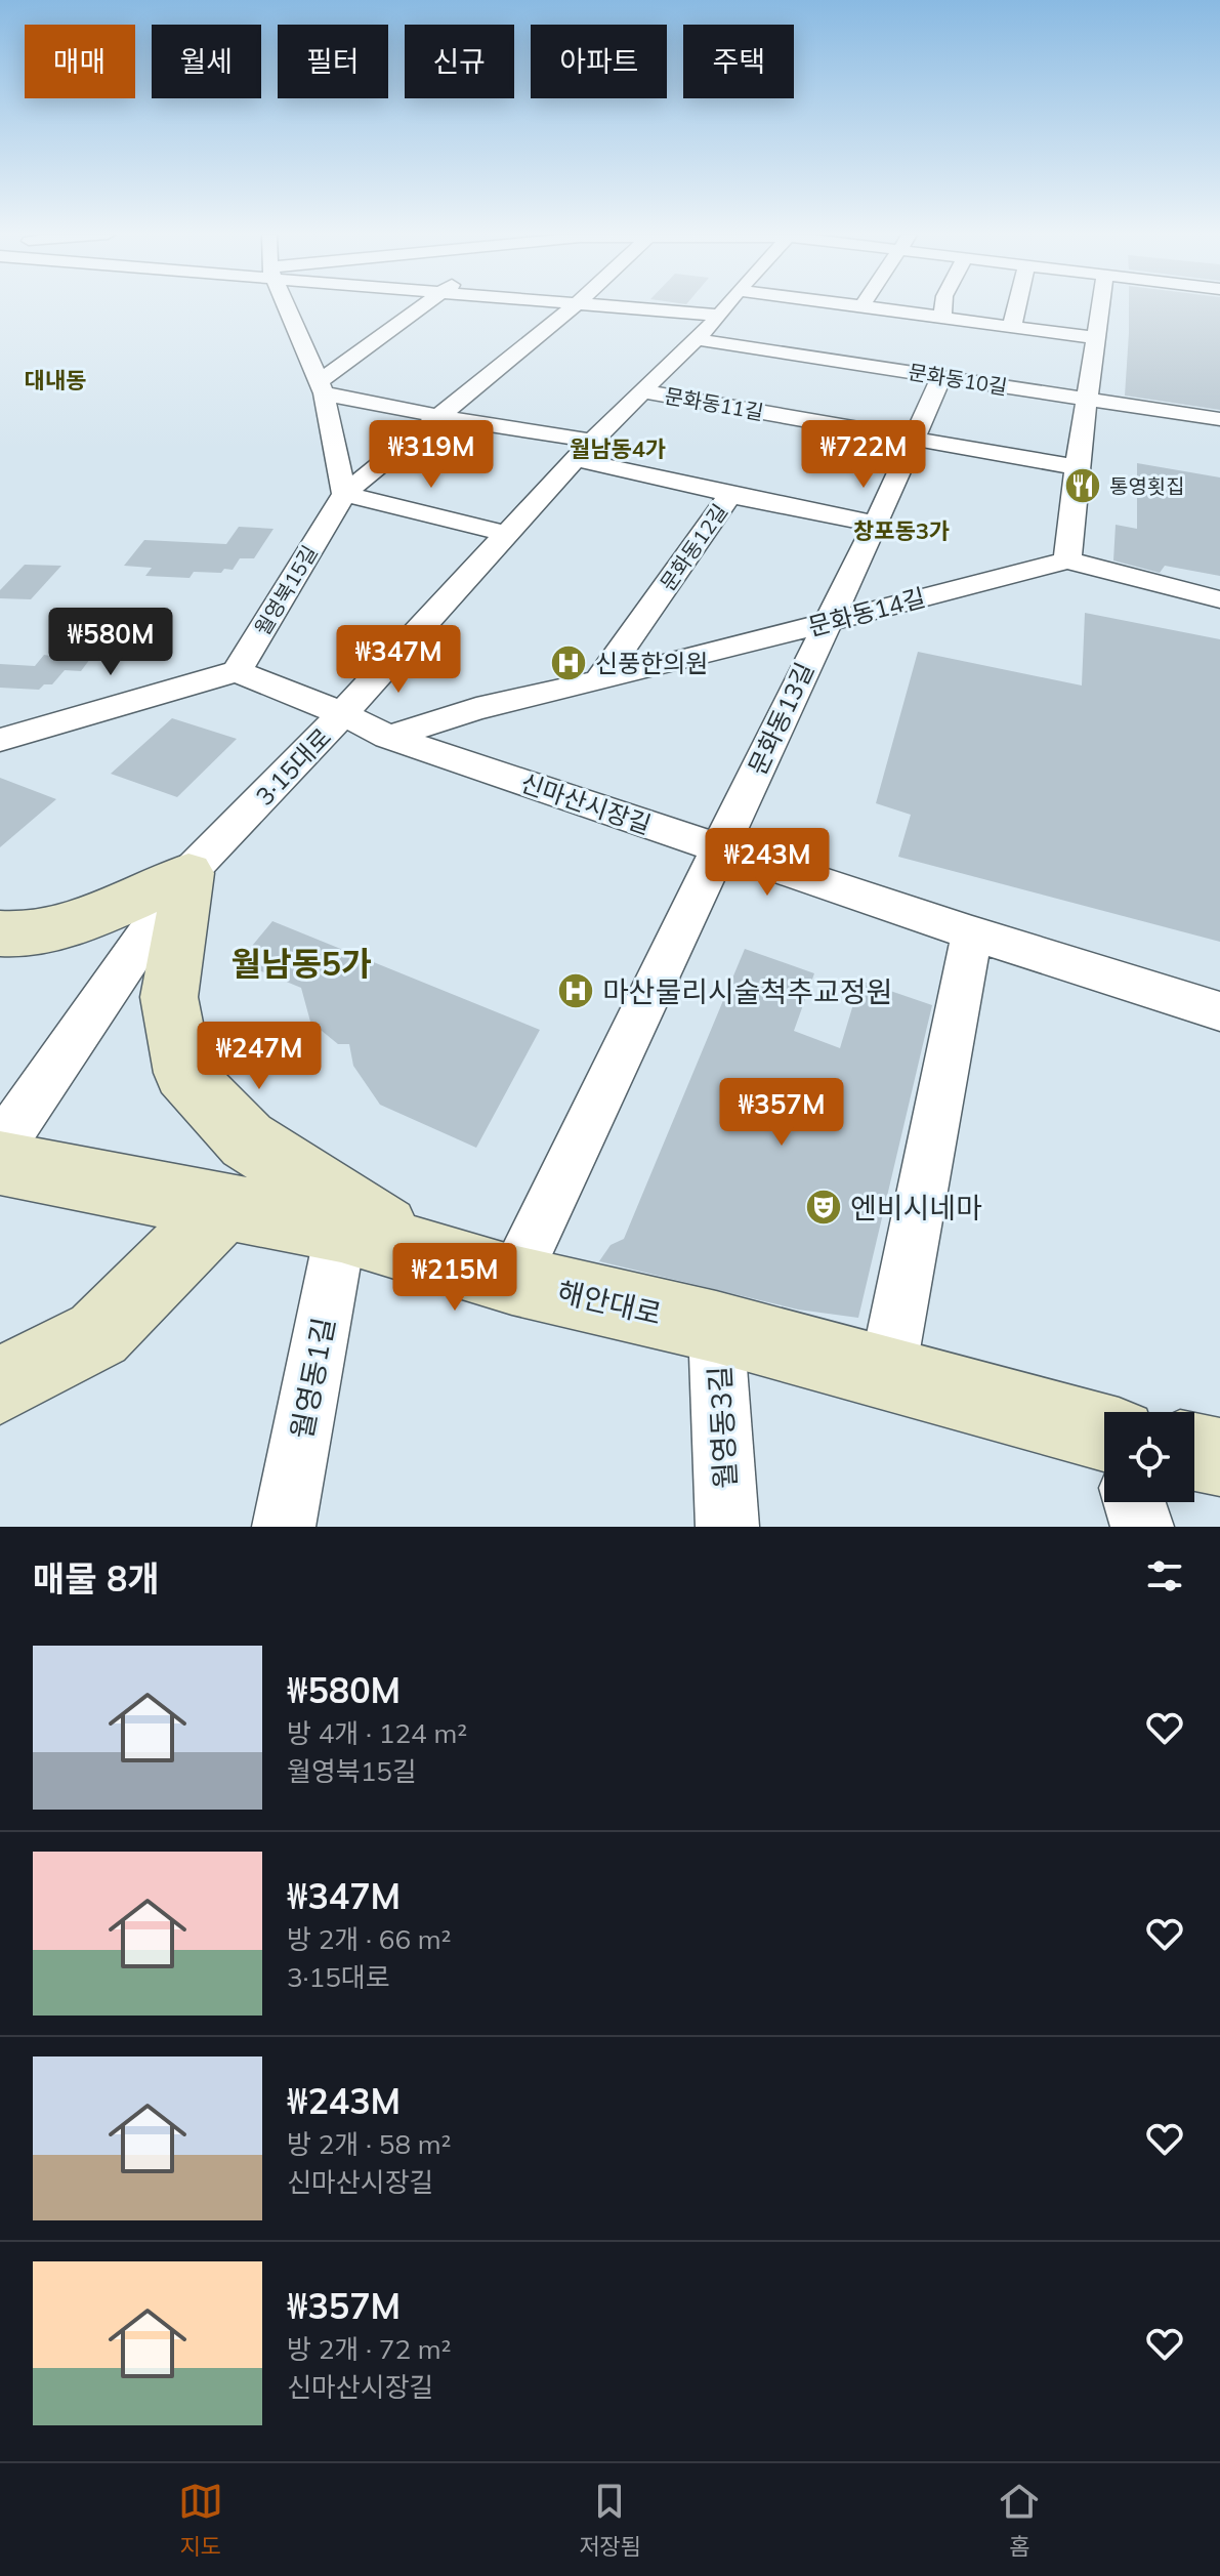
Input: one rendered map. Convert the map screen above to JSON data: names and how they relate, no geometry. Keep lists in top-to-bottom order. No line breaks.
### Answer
{"streets":{"main road":["해안대로"],"street":["문화동10길","문화동11길","문화동12길","월영북15길","문화동14길","문화동13길","3·15대로","신마산시장길","월영동1길","월영동3길"]},"crossings":[["문화동10길","문화동13길"],["문화동10길","3·15대로"],["문화동11길","문화동13길"],["문화동11길","3·15대로"],["문화동12길","문화동14길"],["문화동12길","문화동13길"],["월영북15길","신마산시장길"],["문화동14길","문화동13길"],["문화동14길","신마산시장길"],["문화동13길","신마산시장길"],["문화동13길","해안대로"],["3·15대로","신마산시장길"],["해안대로","월영동1길"],["해안대로","월영동3길"]],"districts":["대내동","월남동4가","창포동3가","월남동5가"],"places":{"restaurant":["통영횟집"],"hospital":["신풍한의원","마산물리시술척추교정원"],"theatre":["엔비시네마"]},"page":{"chip":["매매","월세","필터","신규","아파트","주택"],"price":["₩319M","₩722M","₩580M","₩347M","₩243M","₩247M","₩357M","₩215M"],"heading":"매물 8개","list":[{"name":"₩580M","note":"방 4개 · 124 m² · 월영북15길"},{"name":"₩347M","note":"방 2개 · 66 m² · 3·15대로"},{"name":"₩243M","note":"방 2개 · 58 m² · 신마산시장길"},{"name":"₩357M","note":"방 2개 · 72 m² · 신마산시장길"}],"tabs":["지도","저장됨","홈"]}}
